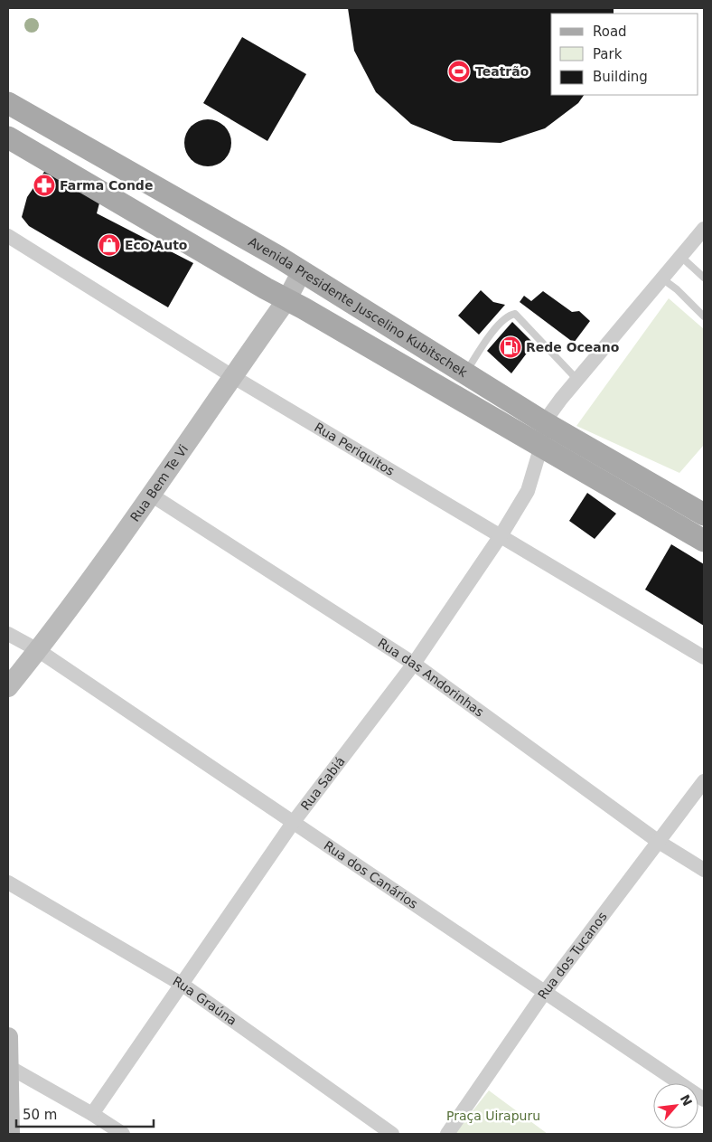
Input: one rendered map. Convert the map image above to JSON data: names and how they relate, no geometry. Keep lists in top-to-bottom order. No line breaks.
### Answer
{"streets":{"main road":["Avenida Presidente Juscelino Kubitschek","Rua Bem Te Vi"],"street":["Rua Periquitos","Rua das Andorinhas","Rua Sabiá","Rua dos Canários","Rua dos Tucanos","Rua Graúna"]},"crossings":[["Avenida Presidente Juscelino Kubitschek","Rua Bem Te Vi"],["Avenida Presidente Juscelino Kubitschek","Rua Sabiá"],["Rua Periquitos","Rua Bem Te Vi"],["Rua Periquitos","Rua Sabiá"],["Rua Bem Te Vi","Rua das Andorinhas"],["Rua Bem Te Vi","Rua dos Canários"],["Rua das Andorinhas","Rua Sabiá"],["Rua das Andorinhas","Rua dos Tucanos"],["Rua Sabiá","Rua dos Canários"],["Rua Sabiá","Rua Graúna"],["Rua dos Canários","Rua dos Tucanos"]],"parks":["Praça Uirapuru"],"places":{"sports":["Teatrão"],"pharmacy":["Farma Conde"],"shop":["Eco Auto"],"fuel station":["Rede Oceano"]},"legend":["Road","Park","Building"],"scale_bar":"50 m","north":"top right"}
